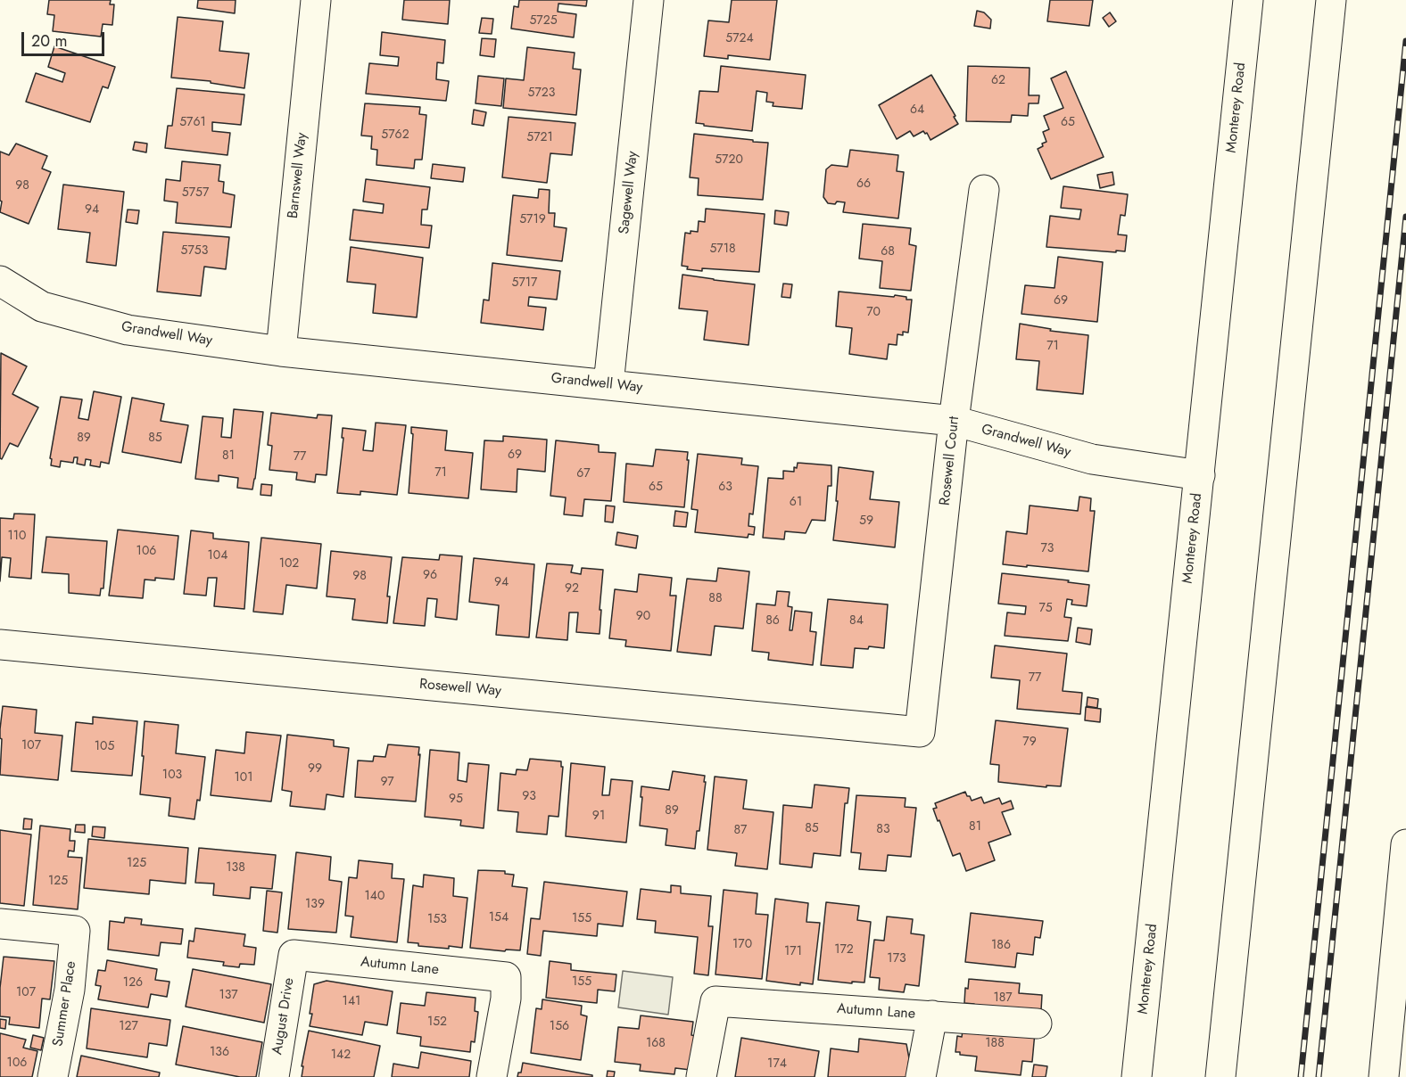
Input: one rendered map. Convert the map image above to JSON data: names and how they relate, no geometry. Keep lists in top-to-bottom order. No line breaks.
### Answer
{"streets":{"street":["Monterey Road","Barnswell Way","Sagewell Way","Grandwell Way","Rosewell Court","Rosewell Way","Autumn Lane","Summer Place","August Drive"]},"crossings":[["Monterey Road","Grandwell Way"],["Barnswell Way","Grandwell Way"],["Sagewell Way","Grandwell Way"],["Grandwell Way","Rosewell Court"],["Rosewell Court","Rosewell Way"],["Autumn Lane","August Drive"]],"house_numbers":["5725","5724","62","5723","64","5761","65","5762","5721","5720","66","98","5757","94","5719","5718","5753","68","5717","69","70","71","89","85","69","81","77","71","67","65","63","61","59","110","73","106","104","102","96","98","94","92","88","75","90","86","84","77","79","107","105","99","103","101","97","93","95","89","91","81","85","83","87","125","138","125","140","139","154","155","153","170","186","172","171","173","155","126","107","137","187","141","152","127","156","168","188","136","142","106","174"],"scale_bar":"20 m"}
